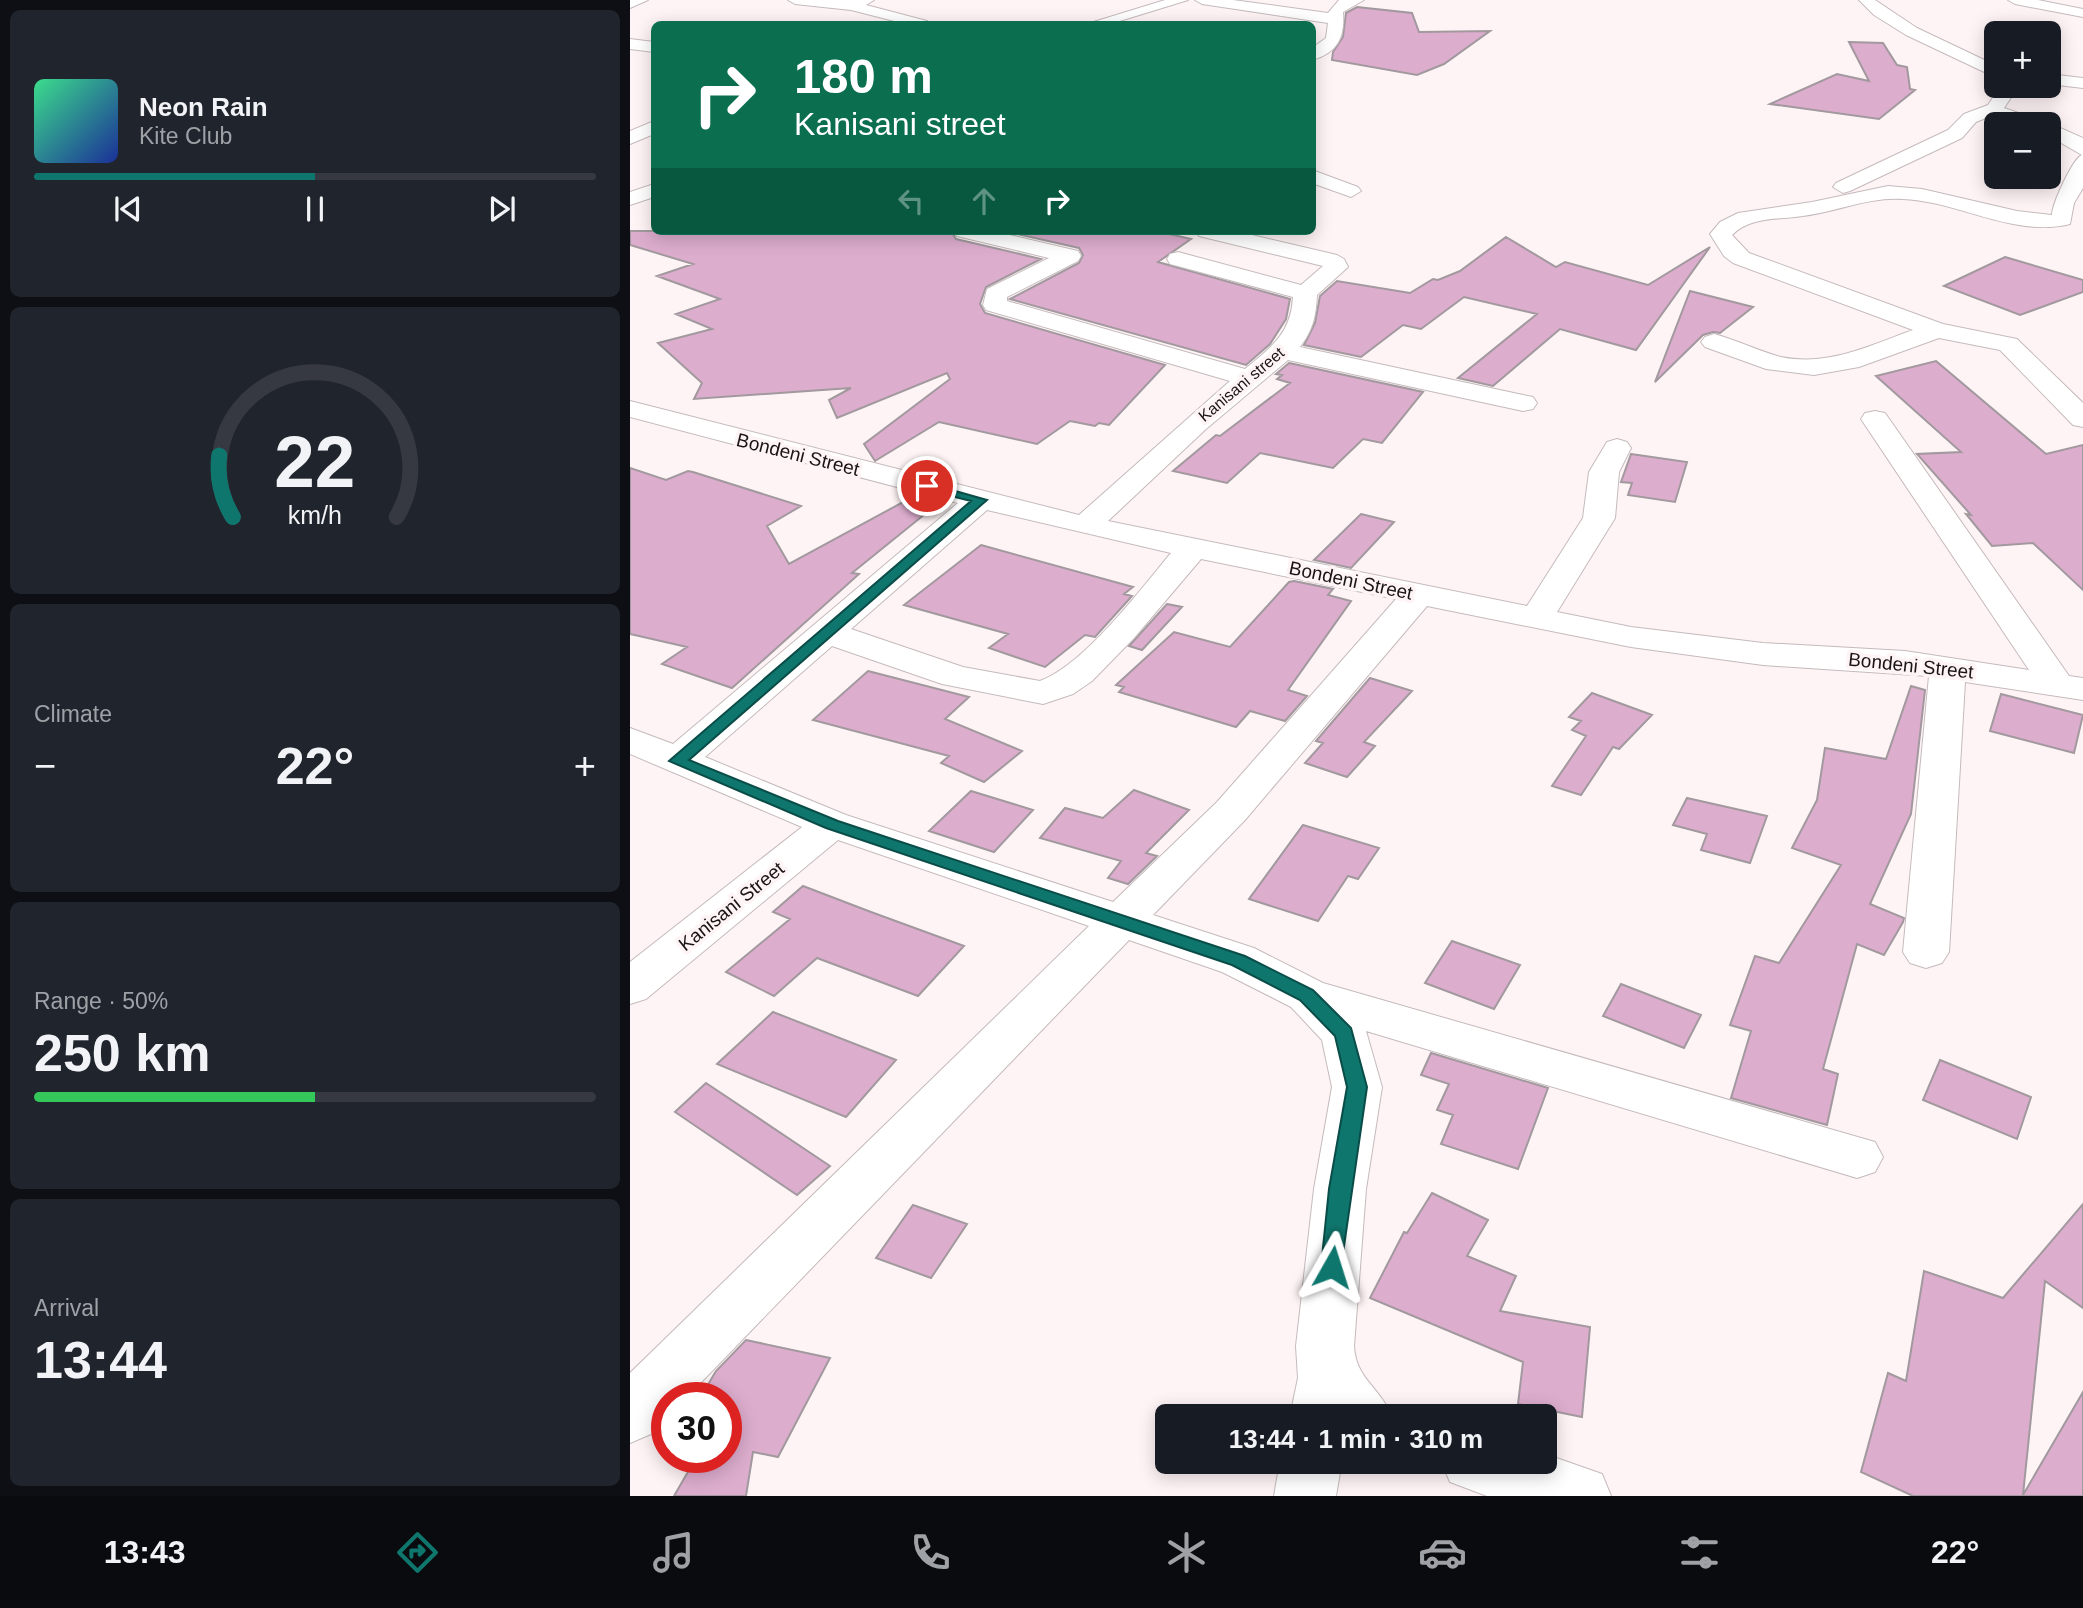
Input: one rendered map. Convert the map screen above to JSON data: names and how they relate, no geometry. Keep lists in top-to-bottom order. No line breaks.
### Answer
{"streets":{"street":["Kanisani street","Bondeni Street","Kanisani Street"]},"crossings":[["Kanisani street","Bondeni Street"]],"page":{"map_buttons":["+","−"],"turn":["180 m","Kanisani street"],"song":["Neon Rain","Kite Club"],"tile":["Climate",["Range · 50%","250 km"],["Arrival","13:44"]],"heat":["−","22°","+"],"limit":"30","trip":"13:44 · 1 min · 310 m","tabs":["13:43","22°"],"gauge":["22","km/h"]}}
